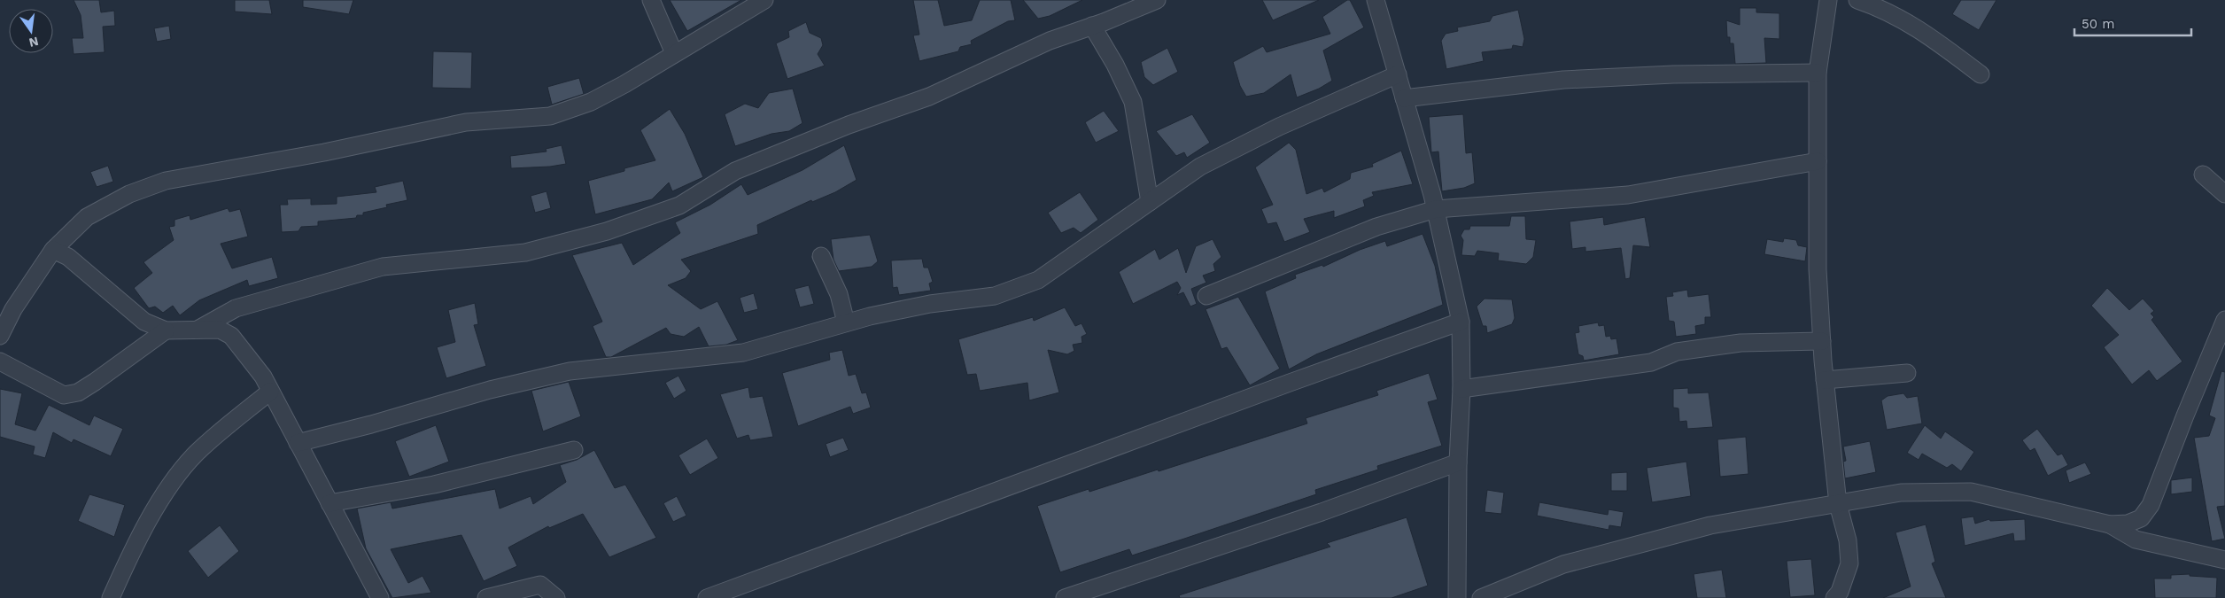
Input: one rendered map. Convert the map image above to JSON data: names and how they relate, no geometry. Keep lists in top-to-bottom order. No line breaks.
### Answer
{"scale_bar":"50 m","north":"bottom"}
